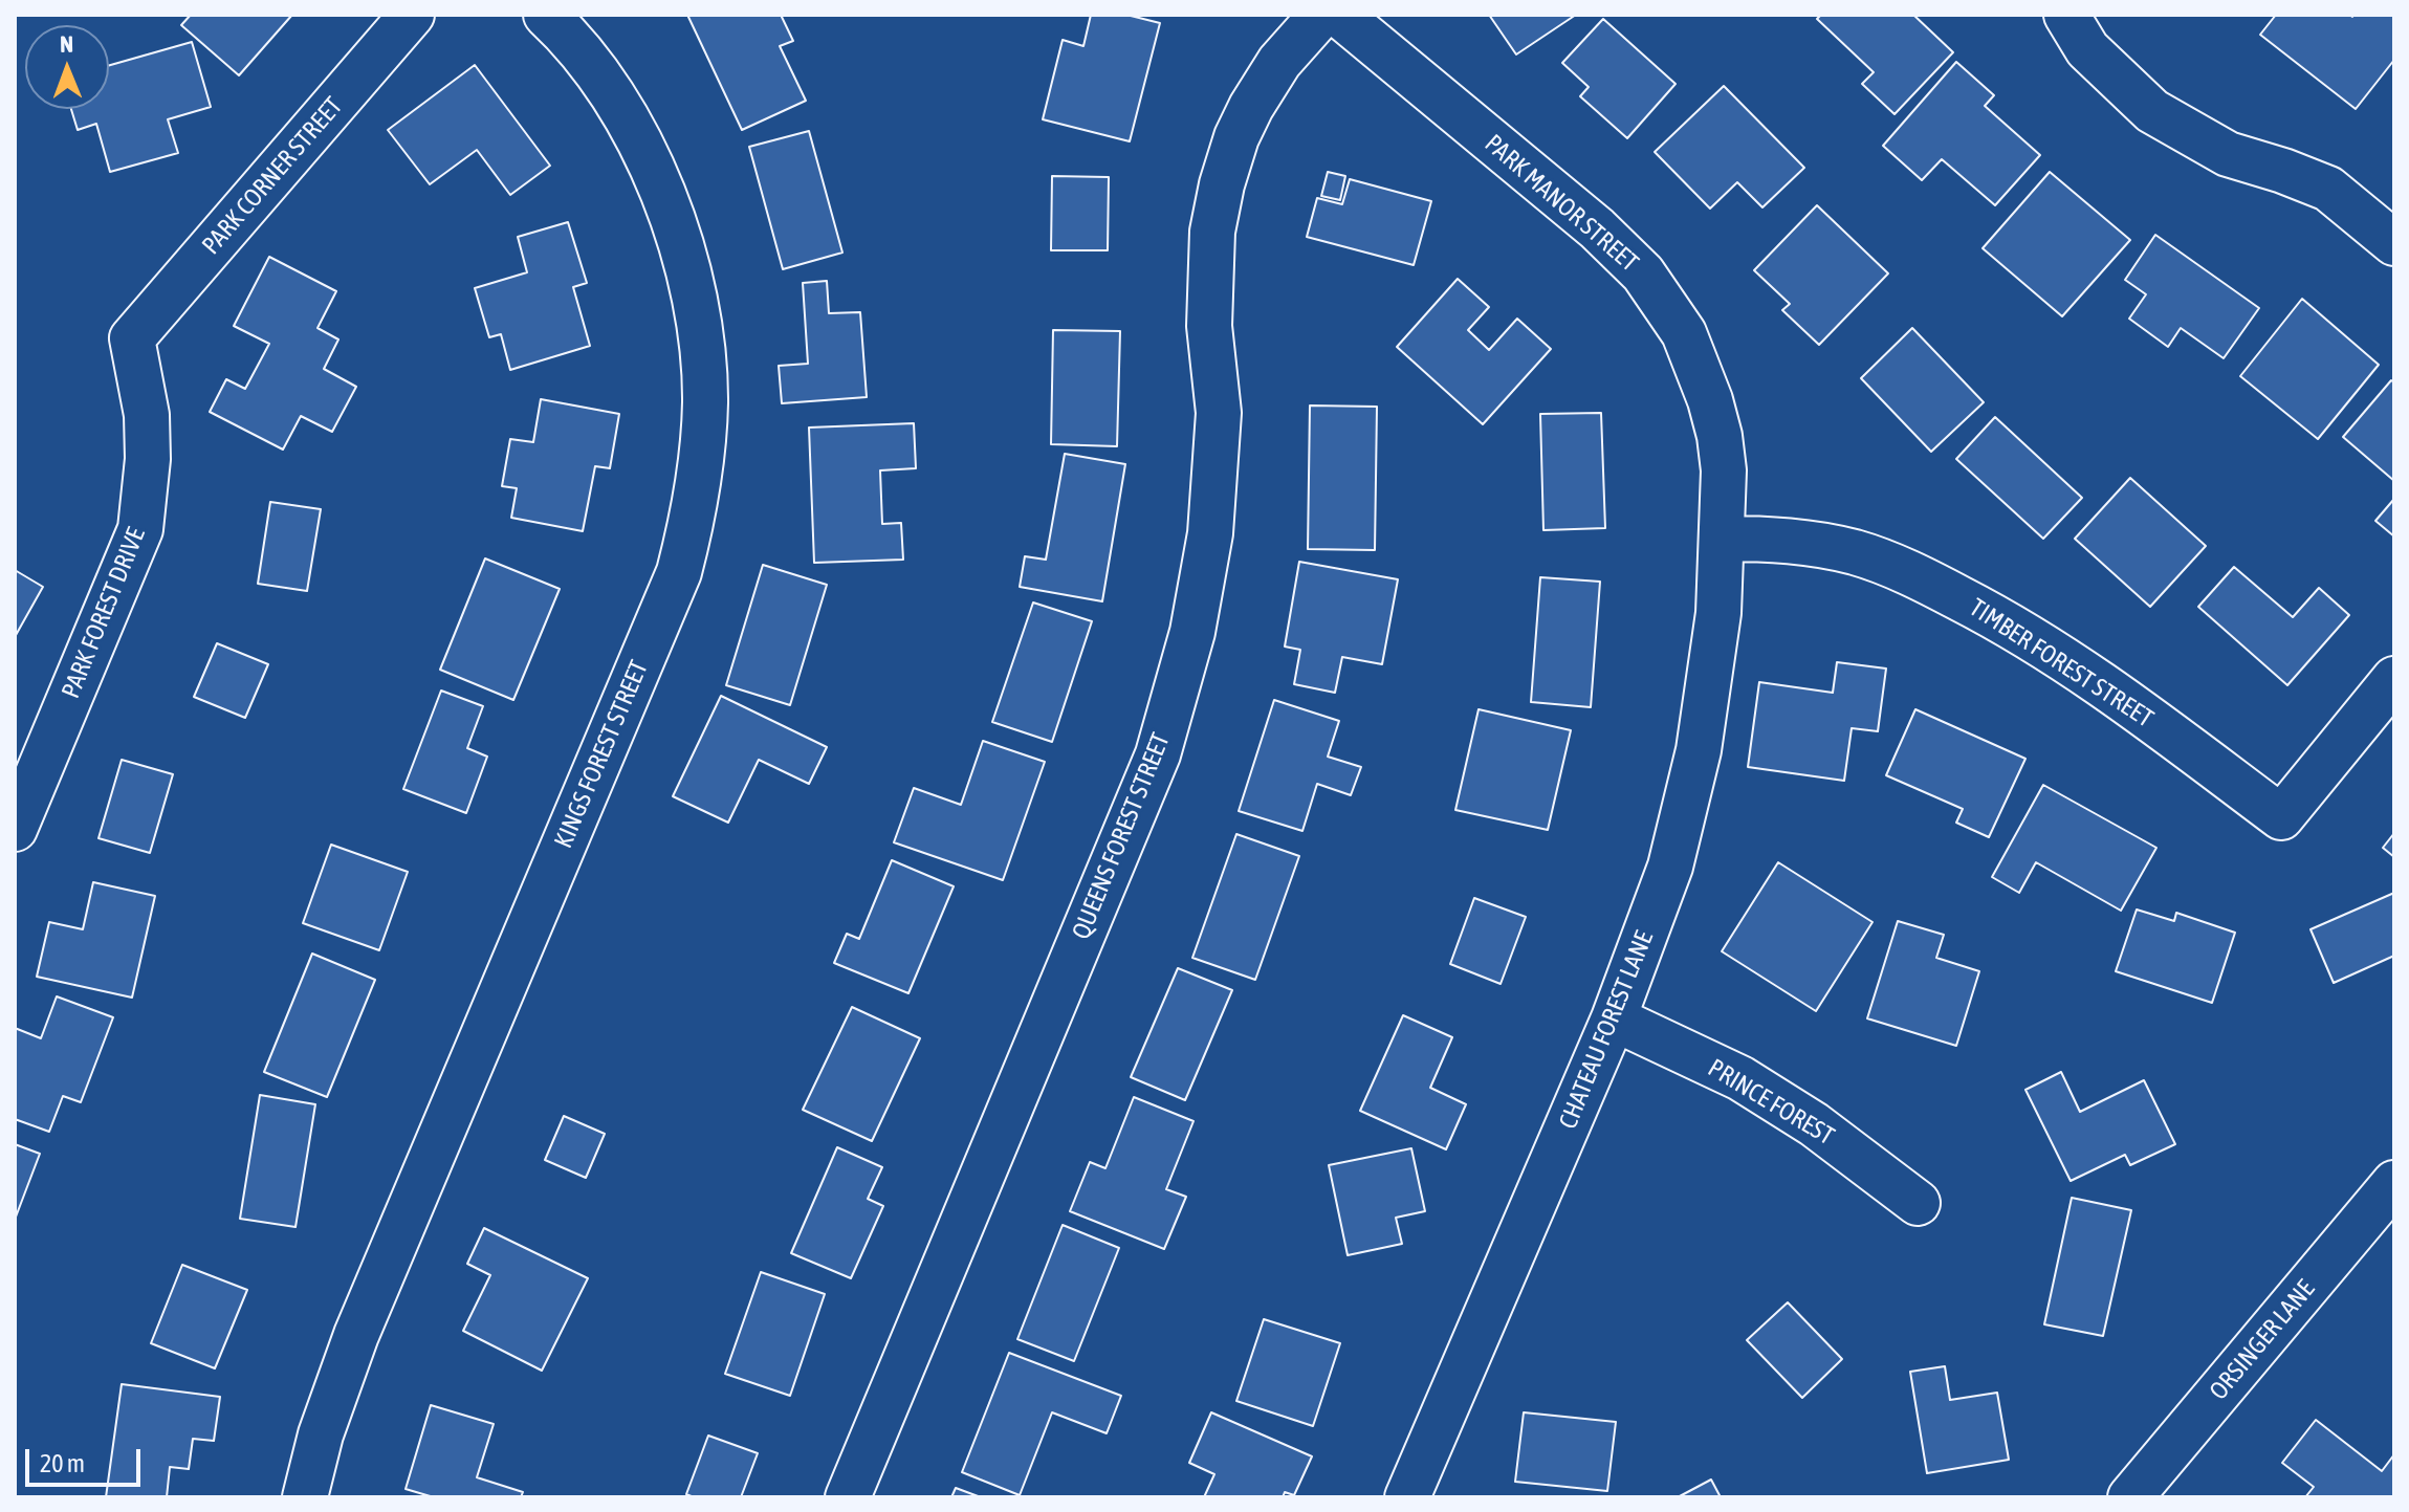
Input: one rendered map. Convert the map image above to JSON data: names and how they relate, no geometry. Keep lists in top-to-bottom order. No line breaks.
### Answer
{"streets":{"street":["PARK CORNER STREET","PARK MANOR STREET","PARK FOREST DRIVE","TIMBER FOREST STREET","KINGS FOREST STREET","QUEENS FOREST STREET","CHATEAU FOREST LANE","PRINCE FOREST","ORSINGER LANE"]},"crossings":[["PARK CORNER STREET","PARK FOREST DRIVE"],["PARK MANOR STREET","TIMBER FOREST STREET"],["PARK MANOR STREET","CHATEAU FOREST LANE"],["TIMBER FOREST STREET","CHATEAU FOREST LANE"],["CHATEAU FOREST LANE","PRINCE FOREST"]],"scale_bar":"20 m","north":"top"}
